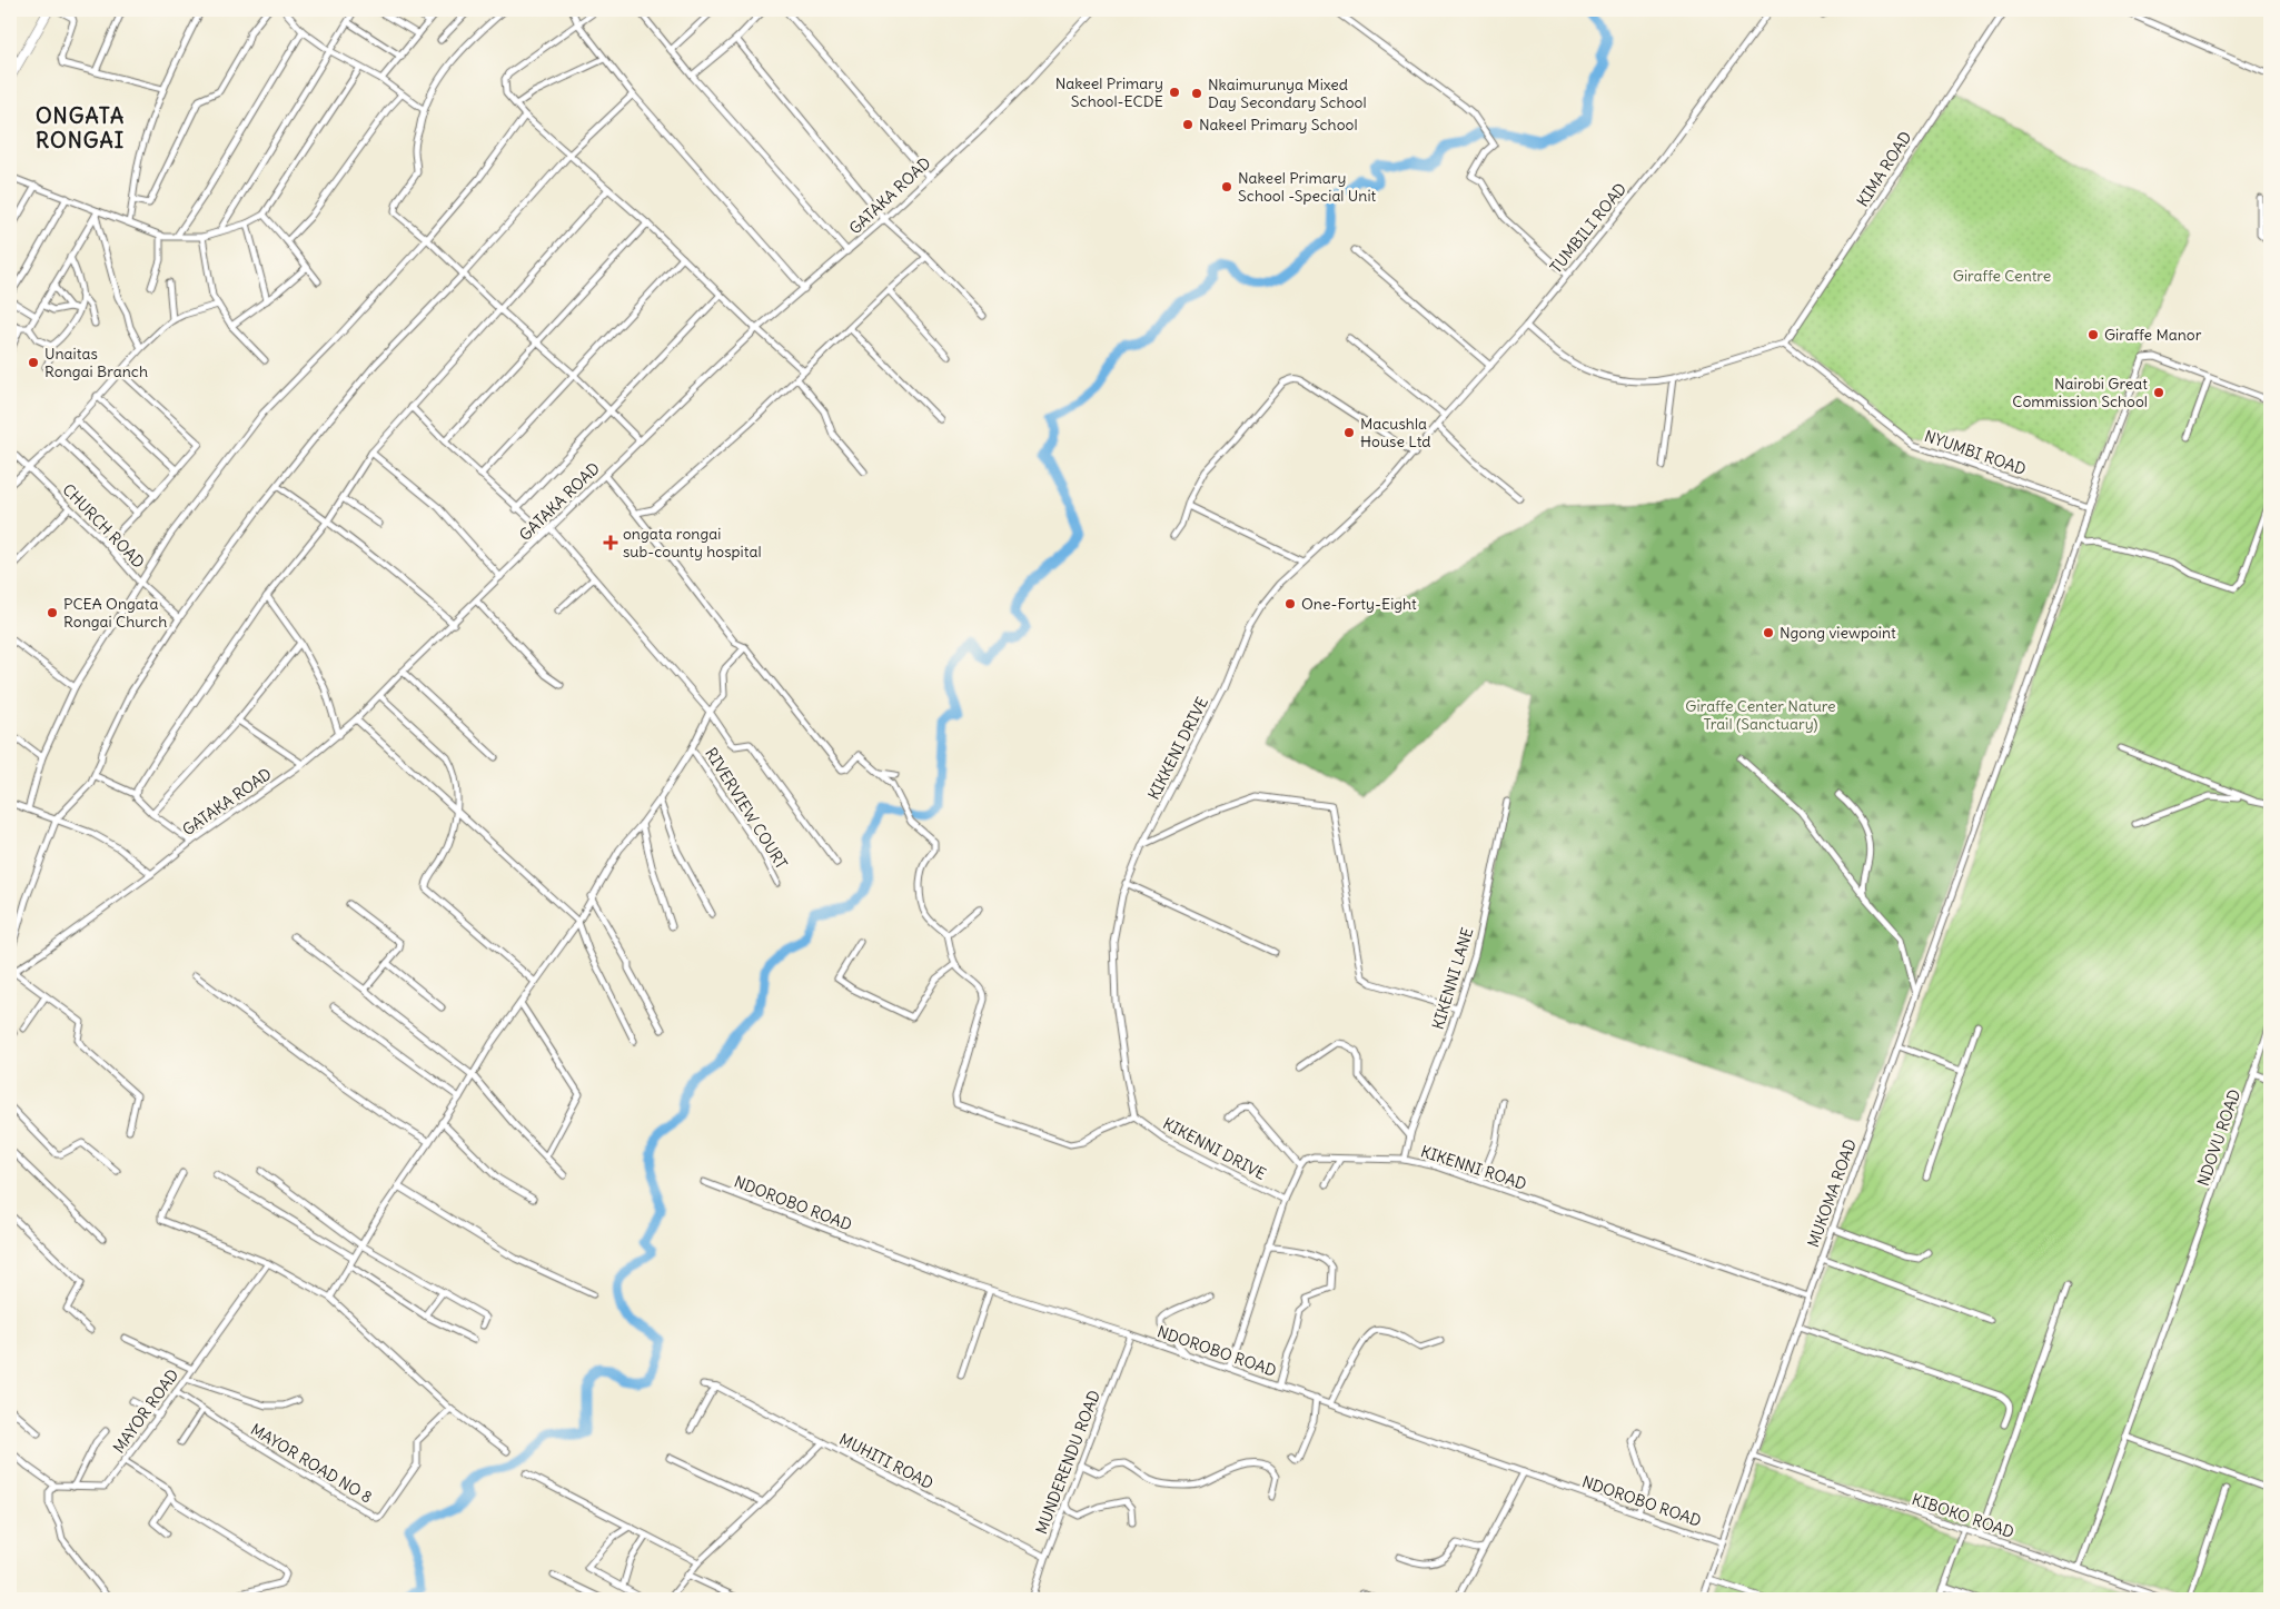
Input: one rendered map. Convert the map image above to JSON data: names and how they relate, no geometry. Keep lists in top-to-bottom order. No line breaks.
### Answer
{"streets":{"street":["KIMA ROAD","GATAKA ROAD","TUMBILI ROAD","NYUMBI ROAD","CHURCH ROAD","KIKKENI DRIVE","RIVERVIEW COURT","KIKENNI LANE","NDOVU ROAD","KIKENNI DRIVE","KIKENNI ROAD","MUKOMA ROAD","NDOROBO ROAD","MAYOR ROAD","MUHITI ROAD","MUNDERENDU ROAD","MAYOR ROAD NO 8","KIBOKO ROAD"]},"crossings":[["KIMA ROAD","NYUMBI ROAD"],["TUMBILI ROAD","KIKKENI DRIVE"],["NYUMBI ROAD","MUKOMA ROAD"],["KIKKENI DRIVE","KIKENNI DRIVE"],["KIKENNI LANE","KIKENNI ROAD"],["NDOVU ROAD","KIBOKO ROAD"],["KIKENNI ROAD","MUKOMA ROAD"],["MUKOMA ROAD","NDOROBO ROAD"],["MUKOMA ROAD","KIBOKO ROAD"],["NDOROBO ROAD","MUNDERENDU ROAD"],["MAYOR ROAD","MAYOR ROAD NO 8"],["MUHITI ROAD","MUNDERENDU ROAD"]],"districts":["ONGATA RONGAI"],"parks":["Giraffe Centre","Giraffe Center Nature Trail (Sanctuary)"],"places":{"other":["Nakeel Primary School-ECDE","Nkaimurunya Mixed Day Secondary School","Nakeel Primary School","Nakeel Primary School -Special Unit","Giraffe Manor","Unaitas Rongai Branch","Nairobi Great Commission School","Macushla House Ltd","One-Forty-Eight","PCEA Ongata Rongai Church","Ngong viewpoint"],"health":["ongata rongai sub-county hospital"]}}
